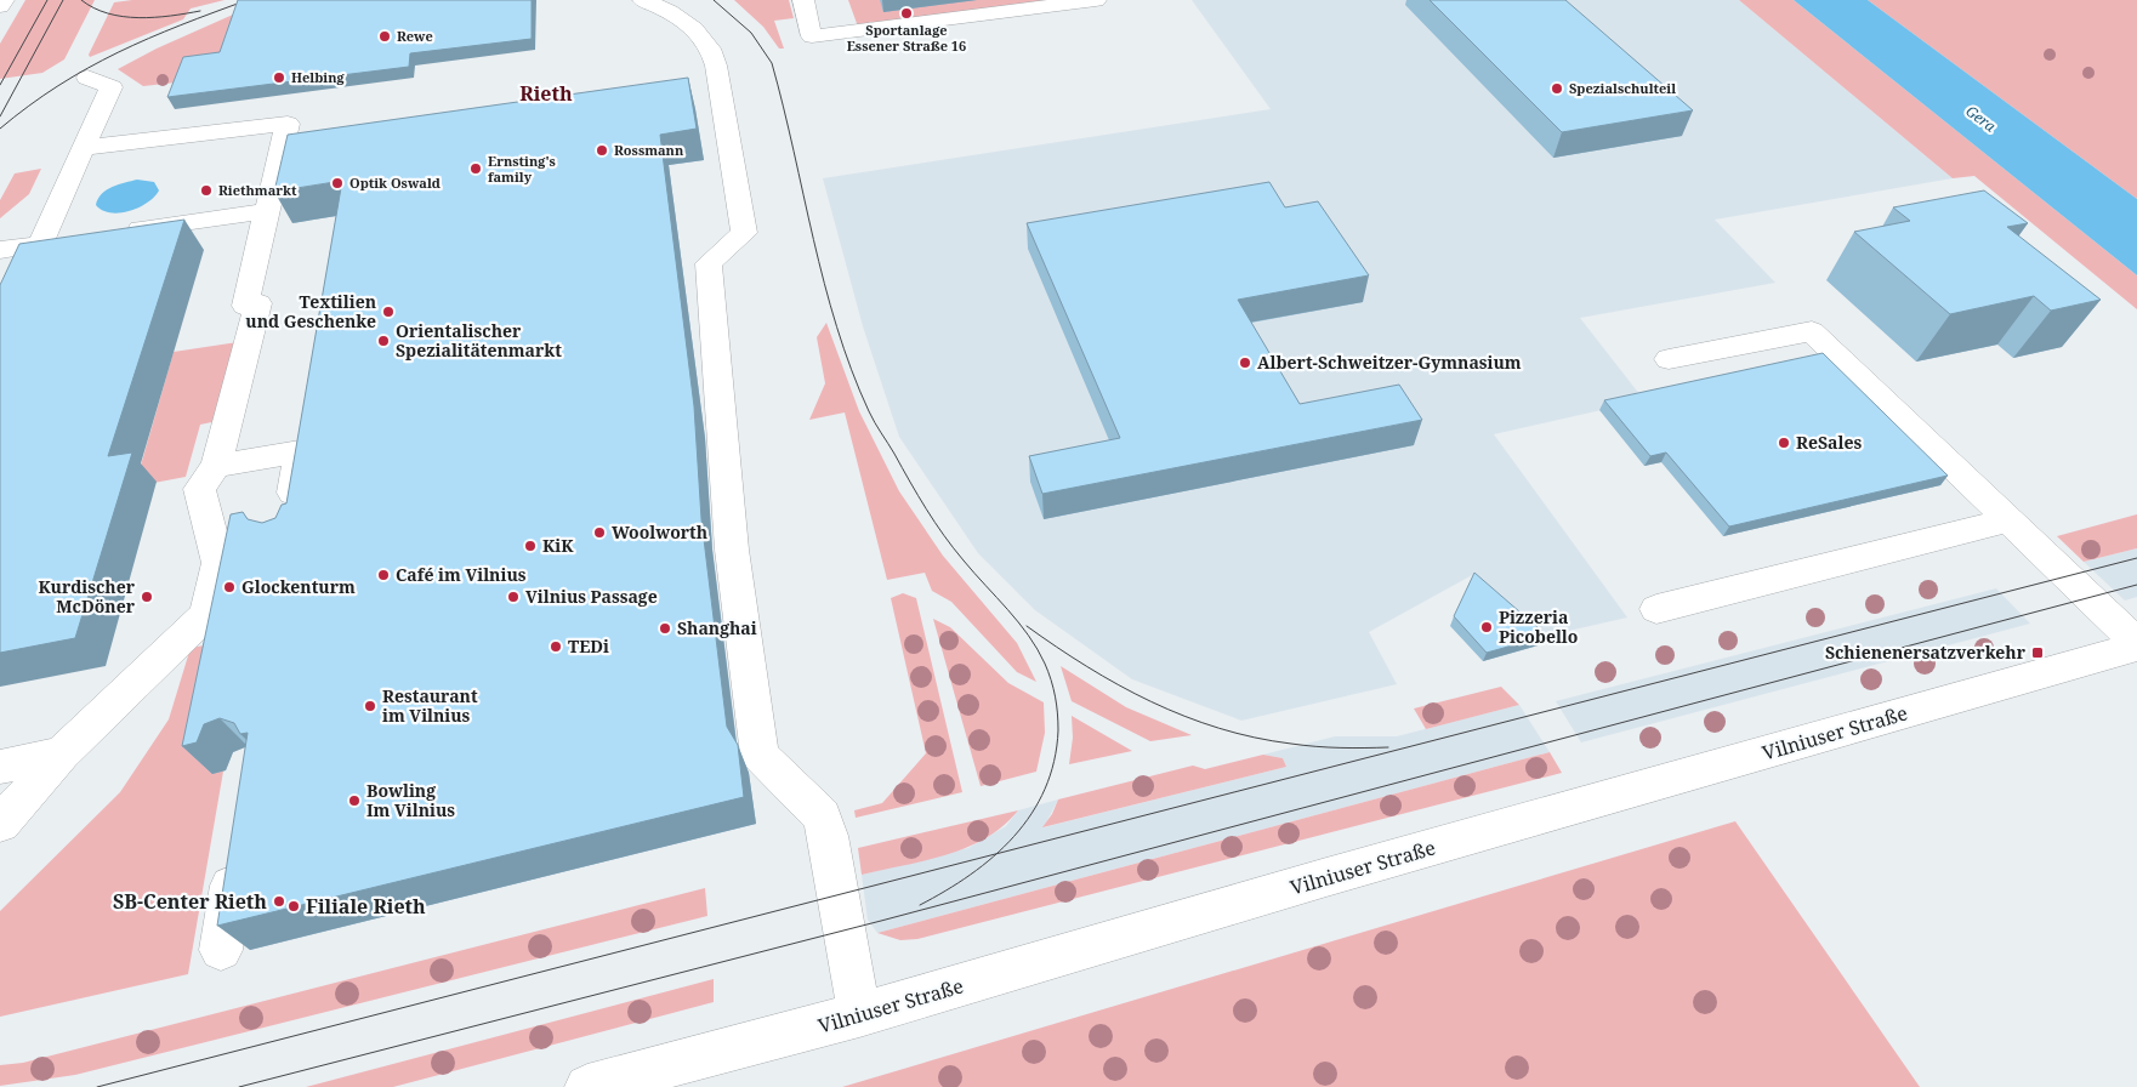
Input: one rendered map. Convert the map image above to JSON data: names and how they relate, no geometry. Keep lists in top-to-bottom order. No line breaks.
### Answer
{"streets":{"street":["Vilniuser Straße"]},"districts":["Rieth"],"water":["Gera"],"places":{"other":["Sportanlage Essener Straße 16","Rewe","Helbing","Spezialschulteil","Rossmann","Ernsting's family","Optik Oswald","Riethmarkt","Textilien und Geschenke","Orientalischer Spezialitätenmarkt","Albert-Schweitzer-Gymnasium","ReSales","Woolworth","KiK","Café im Vilnius","Glockenturm","Kurdischer McDöner","Vilnius Passage","Pizzeria Picobello","Shanghai","TEDi","Restaurant im Vilnius","Bowling Im Vilnius","SB-Center Rieth","Filiale Rieth"],"transit":["Schienenersatzverkehr"]}}
